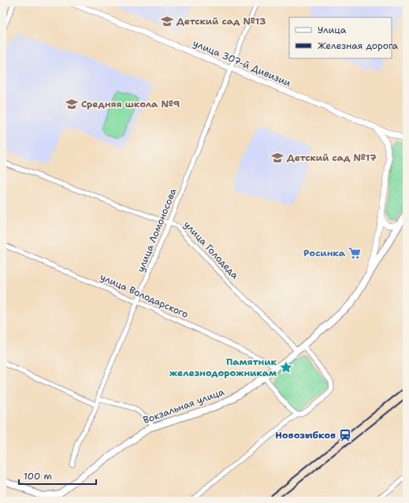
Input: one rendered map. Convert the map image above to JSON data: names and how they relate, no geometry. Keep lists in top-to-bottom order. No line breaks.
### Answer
{"streets":{"main road":["Вокзальная улица"],"street":["улица 307-й Дивизии","улица Ломоносова","улица Голодеда","улица Володарского"]},"crossings":[["улица 307-й Дивизии","улица Ломоносова"],["улица Ломоносова","улица Голодеда"],["улица Ломоносова","улица Володарского"],["улица Голодеда","Вокзальная улица"],["улица Володарского","Вокзальная улица"]],"places":{"school or university":["Детский сад №13","Средняя школа №9","Детский сад №17"],"supermarket":["Росинка"],"place":["Памятник железнодорожникам"],"station":["Новозыбков"]},"legend":["Улица","Железная дорога"],"scale_bar":"100 m"}
